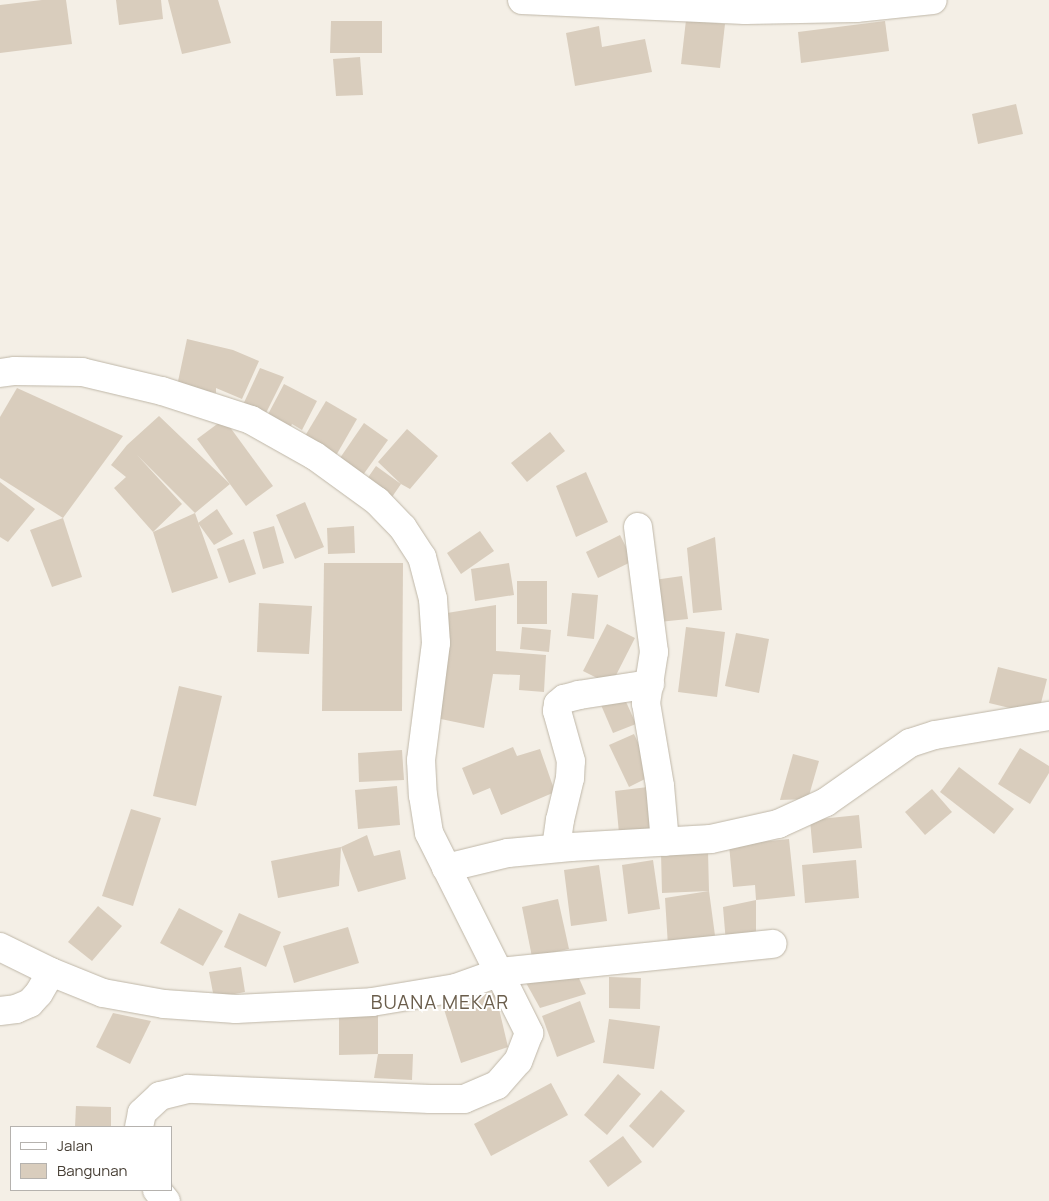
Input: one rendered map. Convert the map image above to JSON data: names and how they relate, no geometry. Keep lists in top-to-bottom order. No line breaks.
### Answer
{"districts":["BUANA MEKAR"],"legend":["Jalan","Bangunan"]}
